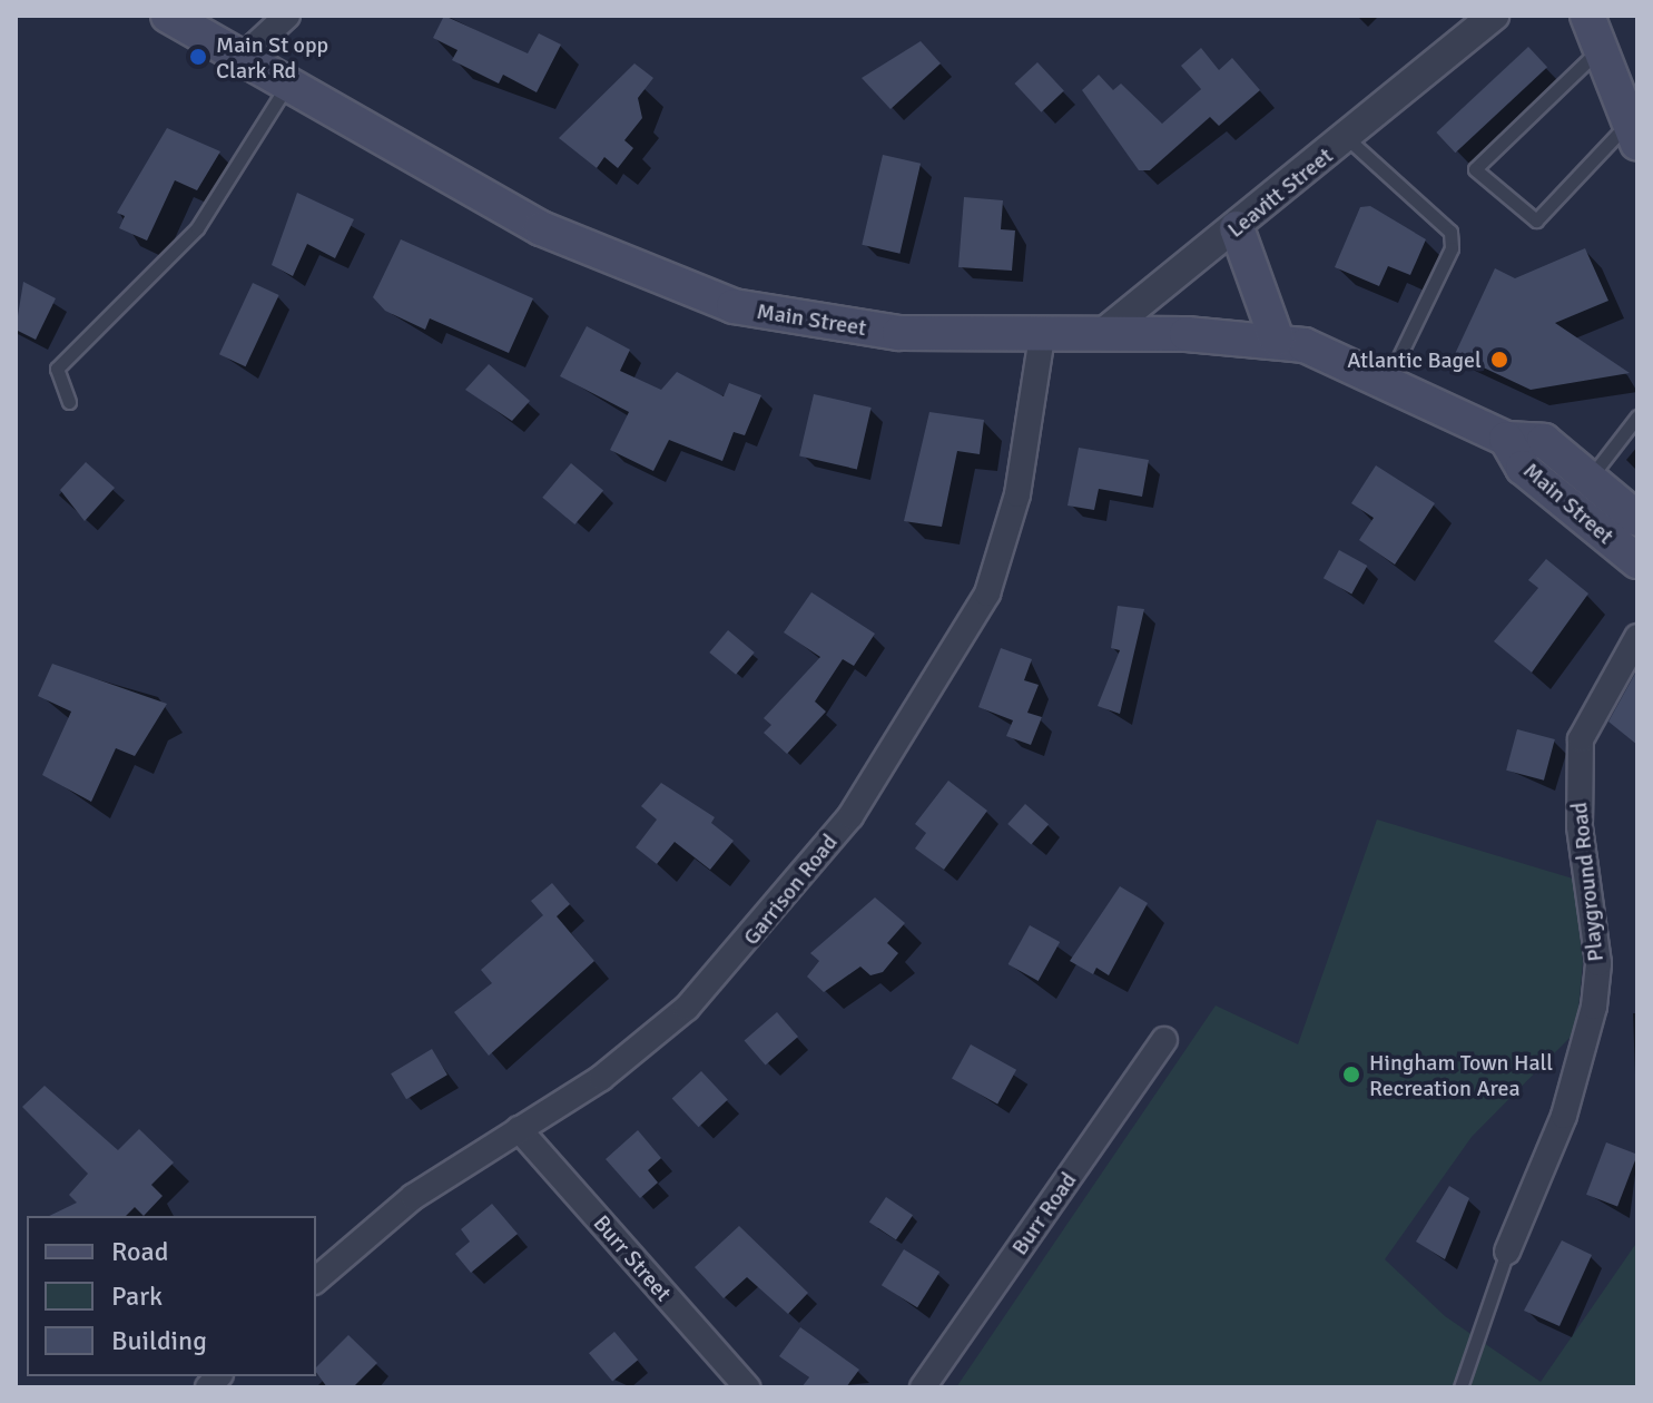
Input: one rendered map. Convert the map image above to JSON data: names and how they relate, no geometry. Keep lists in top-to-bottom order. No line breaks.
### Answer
{"streets":{"main road":["Main Street"],"street":["Leavitt Street","Playground Road","Garrison Road","Burr Road","Burr Street"]},"crossings":[["Leavitt Street","Main Street"],["Main Street","Garrison Road"],["Garrison Road","Burr Street"]],"places":["Main St opp Clark Rd","Atlantic Bagel","Hingham Town Hall Recreation Area"],"legend":["Road","Park","Building"]}
